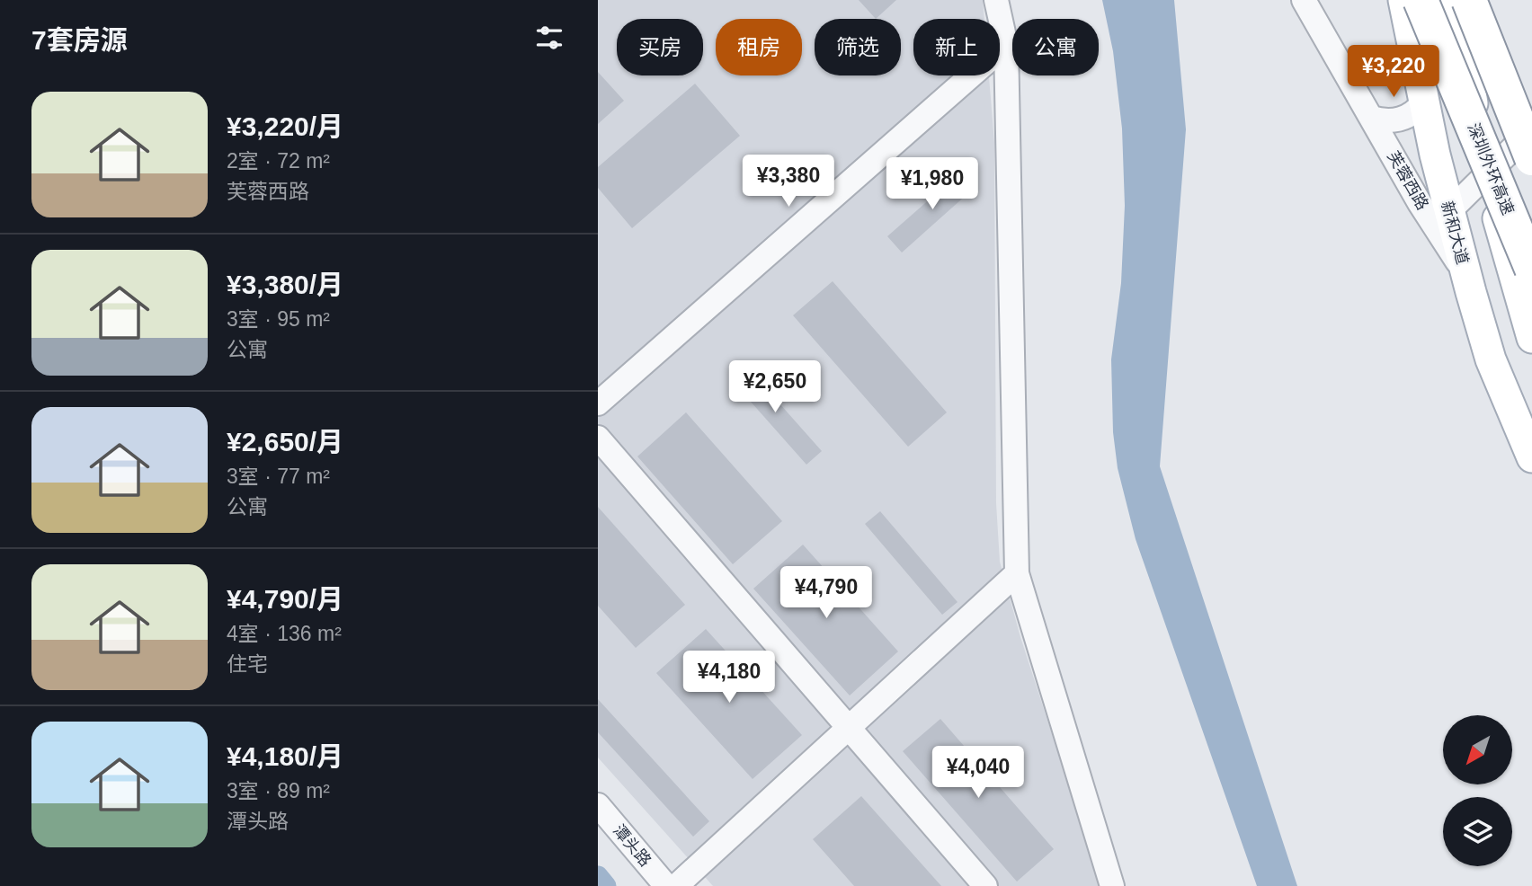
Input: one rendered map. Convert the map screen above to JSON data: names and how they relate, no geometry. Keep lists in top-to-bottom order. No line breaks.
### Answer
{"streets":{"highway":["深圳外环高速"],"main road":["新和大道"],"street":["芙蓉西路","潭头路"]},"crossings":[["芙蓉西路","新和大道"]],"north":"bottom left","page":{"heading":"7套房源","chip":["买房","租房","筛选","新上","公寓"],"price":["¥3,220","¥3,380","¥1,980","¥2,650","¥4,790","¥4,180","¥4,040"],"list":[{"name":"¥3,220/月","note":"2室 · 72 m² · 芙蓉西路"},{"name":"¥3,380/月","note":"3室 · 95 m² · 公寓"},{"name":"¥2,650/月","note":"3室 · 77 m² · 公寓"},{"name":"¥4,790/月","note":"4室 · 136 m² · 住宅"},{"name":"¥4,180/月","note":"3室 · 89 m² · 潭头路"}]}}
